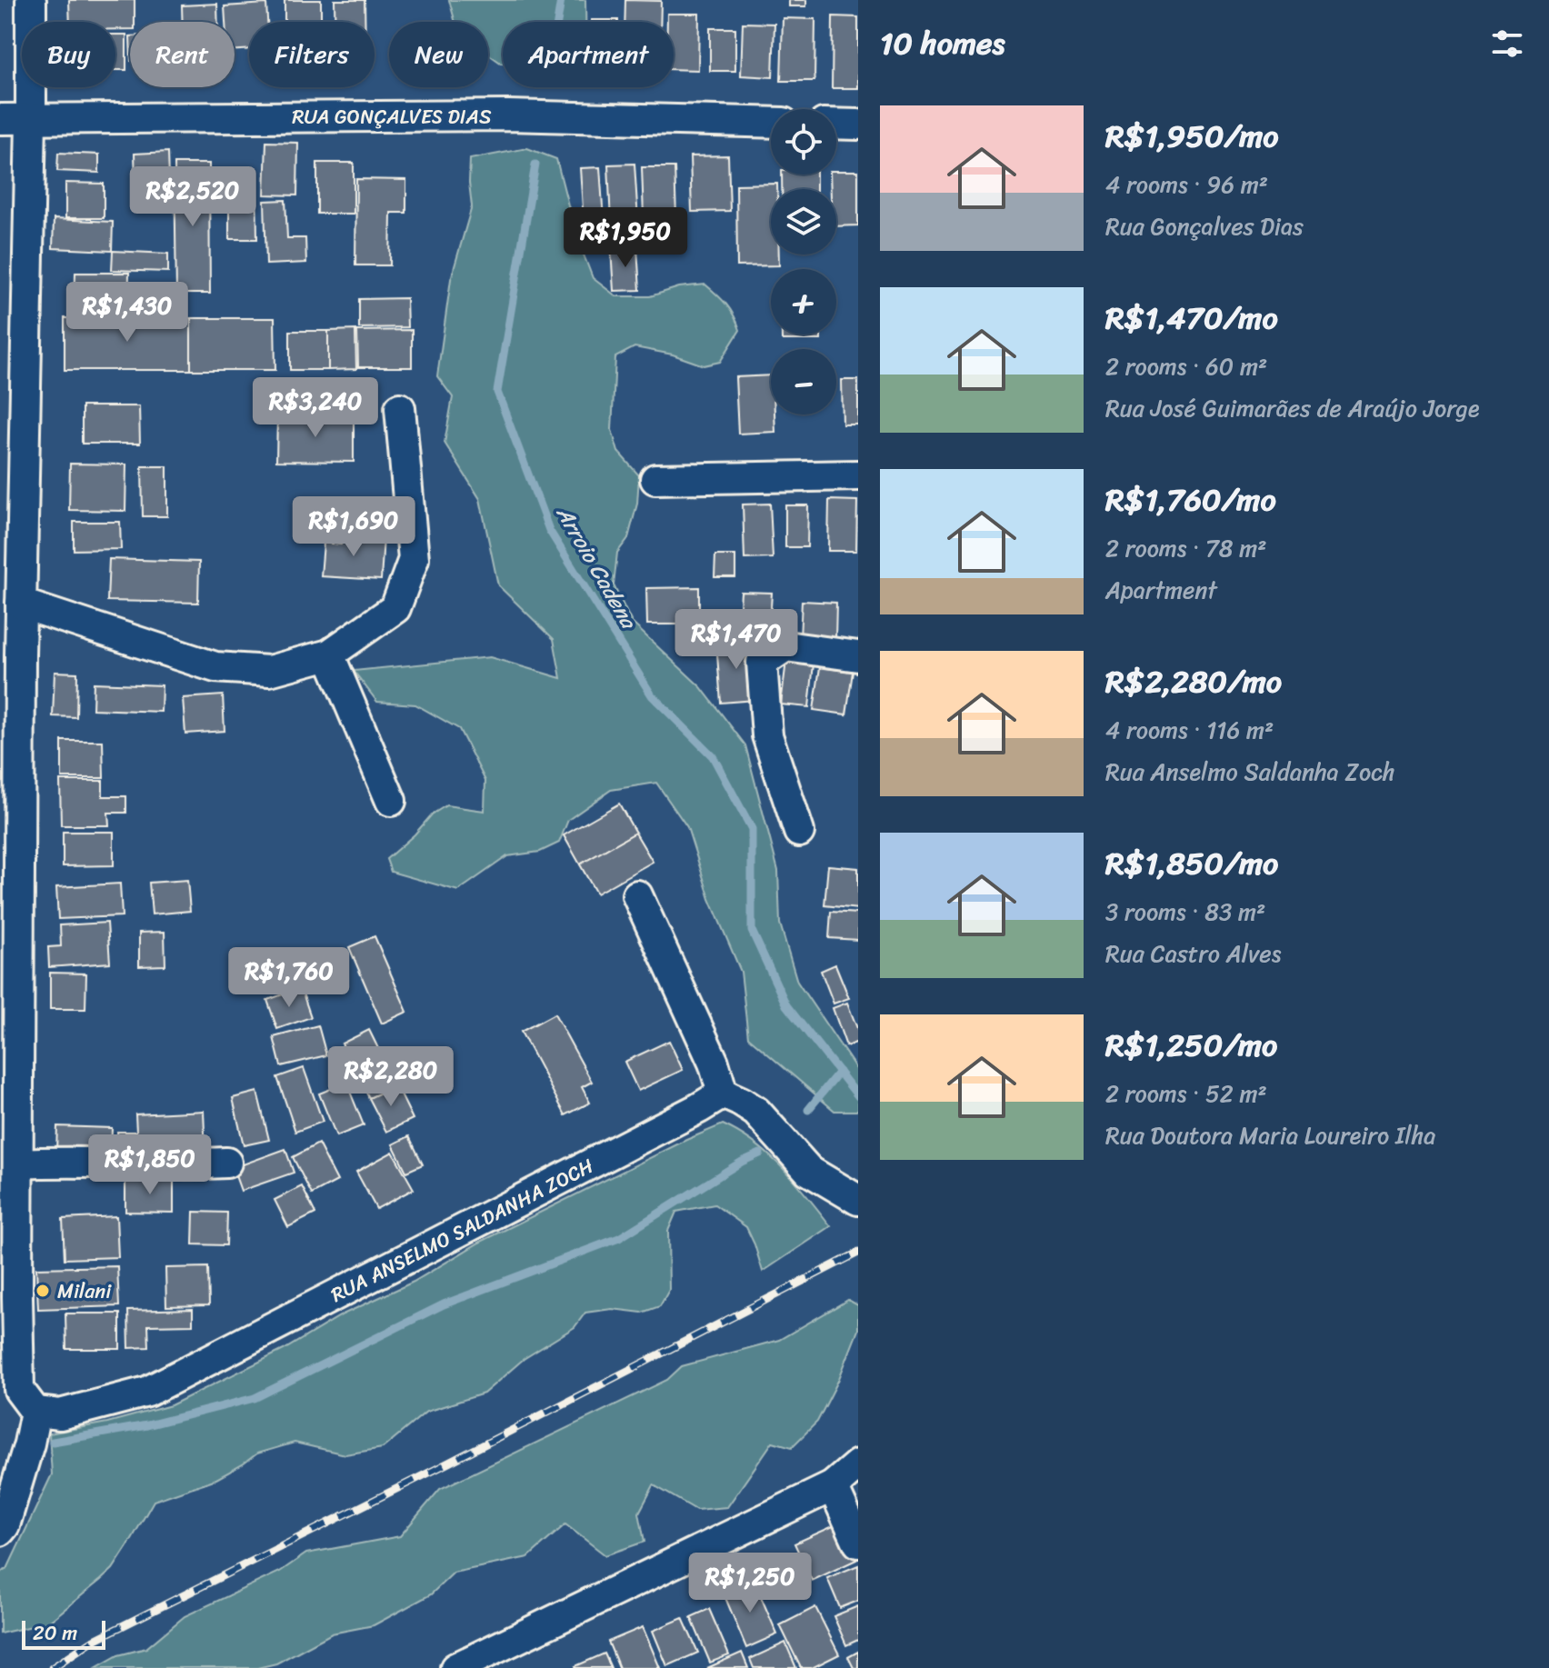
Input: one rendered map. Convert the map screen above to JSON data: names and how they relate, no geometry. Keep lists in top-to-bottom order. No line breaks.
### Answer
{"streets":{"street":["RUA GONÇALVES DIAS","RUA ANSELMO SALDANHA ZOCH"]},"water":["Arroio Cadena"],"places":["Milani"],"scale_bar":"20 m","page":{"heading":"10 homes","chip":["Buy","Rent","Filters","New","Apartment"],"list":[{"name":"R$1,950/mo","note":"4 rooms · 96 m² · Rua Gonçalves Dias"},{"name":"R$1,470/mo","note":"2 rooms · 60 m² · Rua José Guimarães de Araújo Jorge"},{"name":"R$1,760/mo","note":"2 rooms · 78 m² · Apartment"},{"name":"R$2,280/mo","note":"4 rooms · 116 m² · Rua Anselmo Saldanha Zoch"},{"name":"R$1,850/mo","note":"3 rooms · 83 m² · Rua Castro Alves"},{"name":"R$1,250/mo","note":"2 rooms · 52 m² · Rua Doutora Maria Loureiro Ilha"}],"map_buttons":["+","−"],"price":["R$2,520","R$1,950","R$1,430","R$3,240","R$1,690","R$1,470","R$1,760","R$2,280","R$1,850","R$1,250"],"scale":"20 m"}}
